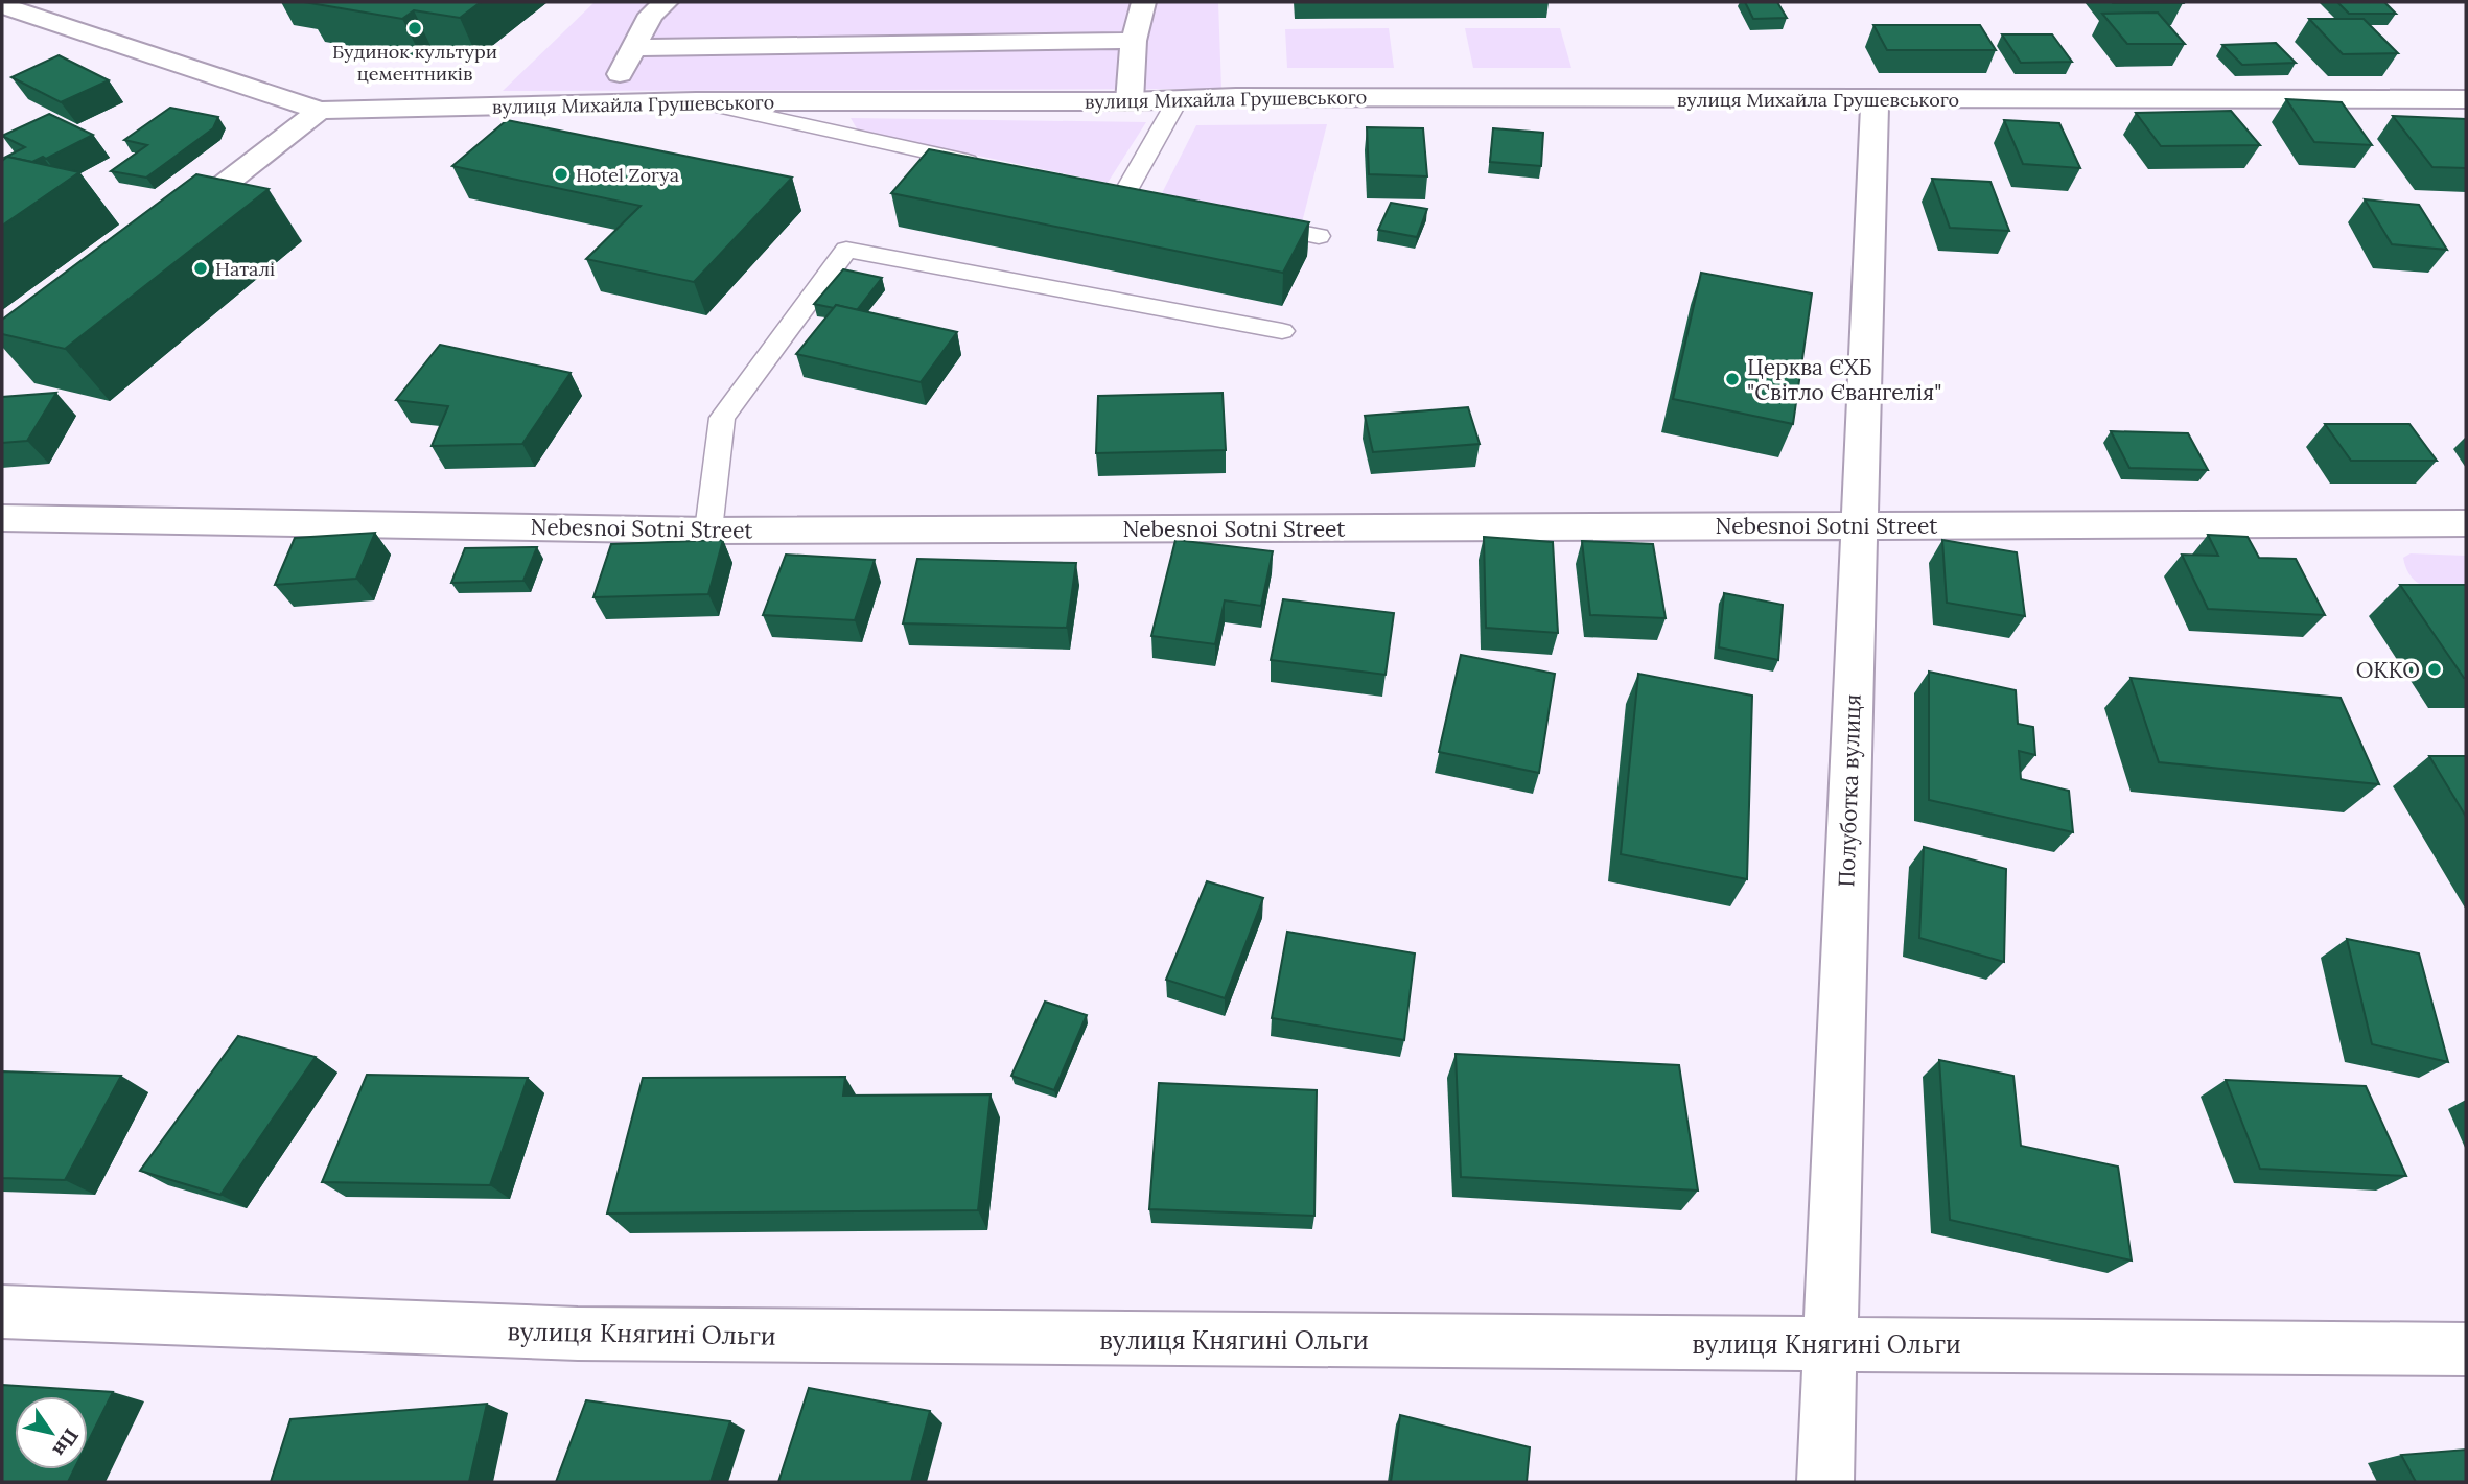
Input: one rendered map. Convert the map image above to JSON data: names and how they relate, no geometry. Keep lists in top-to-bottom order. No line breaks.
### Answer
{"streets":{"street":["вулиця Михайла Грушевського","Nebesnoi Sotni Street","Полуботка вулиця","вулиця Княгині Ольги"]},"crossings":[["вулиця Михайла Грушевського","Полуботка вулиця"],["Nebesnoi Sotni Street","Полуботка вулиця"],["Полуботка вулиця","вулиця Княгині Ольги"]],"places":["Будинок культури цементників","Hotel Zorya","Наталі","Церква ЄХБ \"Світло Євангелія\"","ОККО"],"north":"bottom right"}
